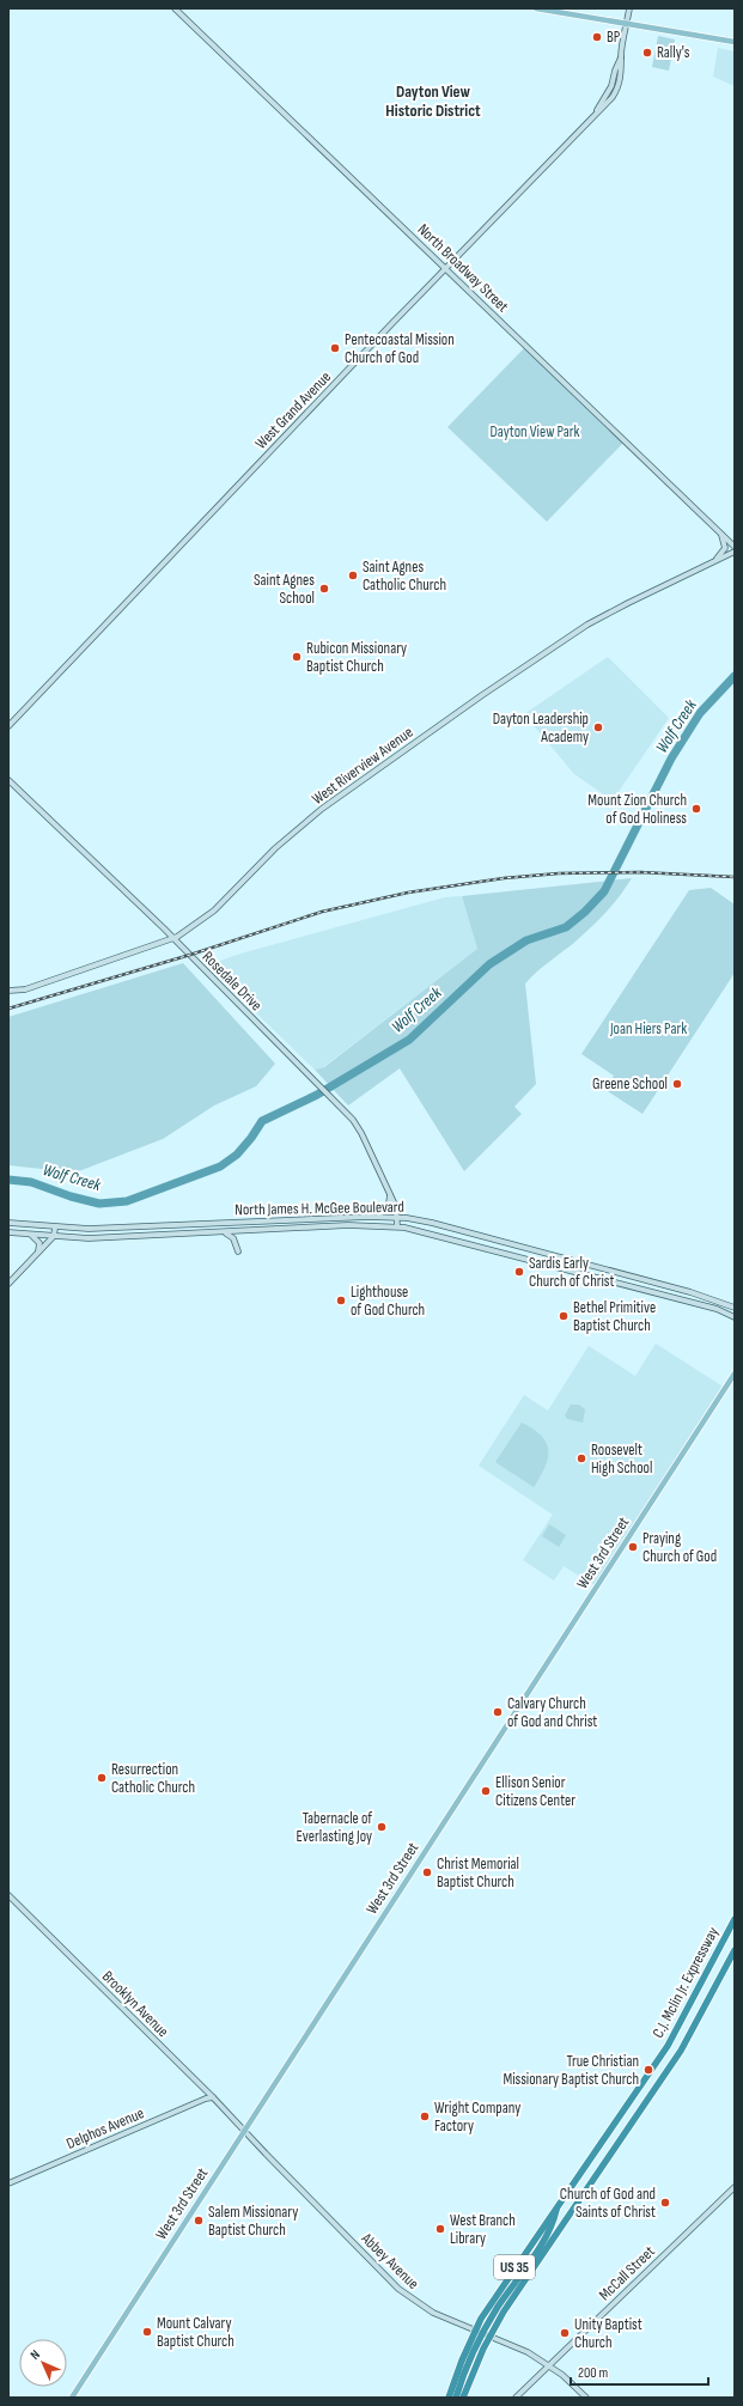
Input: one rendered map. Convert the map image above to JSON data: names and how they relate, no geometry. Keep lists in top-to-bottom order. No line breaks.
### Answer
{"streets":{"highway":["C.J. Mclin Jr. Expressway","US 35"],"main road":["West 3rd Street"],"street":["North Broadway Street","West Grand Avenue","West Riverview Avenue","Rosedale Drive","North James H. McGee Boulevard","Brooklyn Avenue","Delphos Avenue","Abbey Avenue","McCall Street"]},"crossings":[["North Broadway Street","West Grand Avenue"],["West Riverview Avenue","Rosedale Drive"],["Rosedale Drive","North James H. McGee Boulevard"],["West 3rd Street","Brooklyn Avenue"],["West 3rd Street","Abbey Avenue"],["C.J. Mclin Jr. Expressway","Abbey Avenue"],["Brooklyn Avenue","Delphos Avenue"],["Brooklyn Avenue","Abbey Avenue"],["Abbey Avenue","McCall Street"]],"districts":["Dayton View Historic District"],"water":["Wolf Creek"],"parks":["Dayton View Park","Joan Hiers Park"],"places":["BP","Rally's","Pentecoastal Mission Church of God","Saint Agnes Catholic Church","Saint Agnes School","Rubicon Missionary Baptist Church","Dayton Leadership Academy","Mount Zion Church of God Holiness","Greene School","Sardis Early Church of Christ","Lighthouse of God Church","Bethel Primitive Baptist Church","Roosevelt High School","Praying Church of God","Calvary Church of God and Christ","Resurrection Catholic Church","Ellison Senior Citizens Center","Tabernacle of Everlasting Joy","Christ Memorial Baptist Church","True Christian Missionary Baptist Church","Wright Company Factory","Church of God and Saints of Christ","Salem Missionary Baptist Church","West Branch Library","Mount Calvary Baptist Church","Unity Baptist Church"],"scale_bar":"200 m","north":"top left"}
